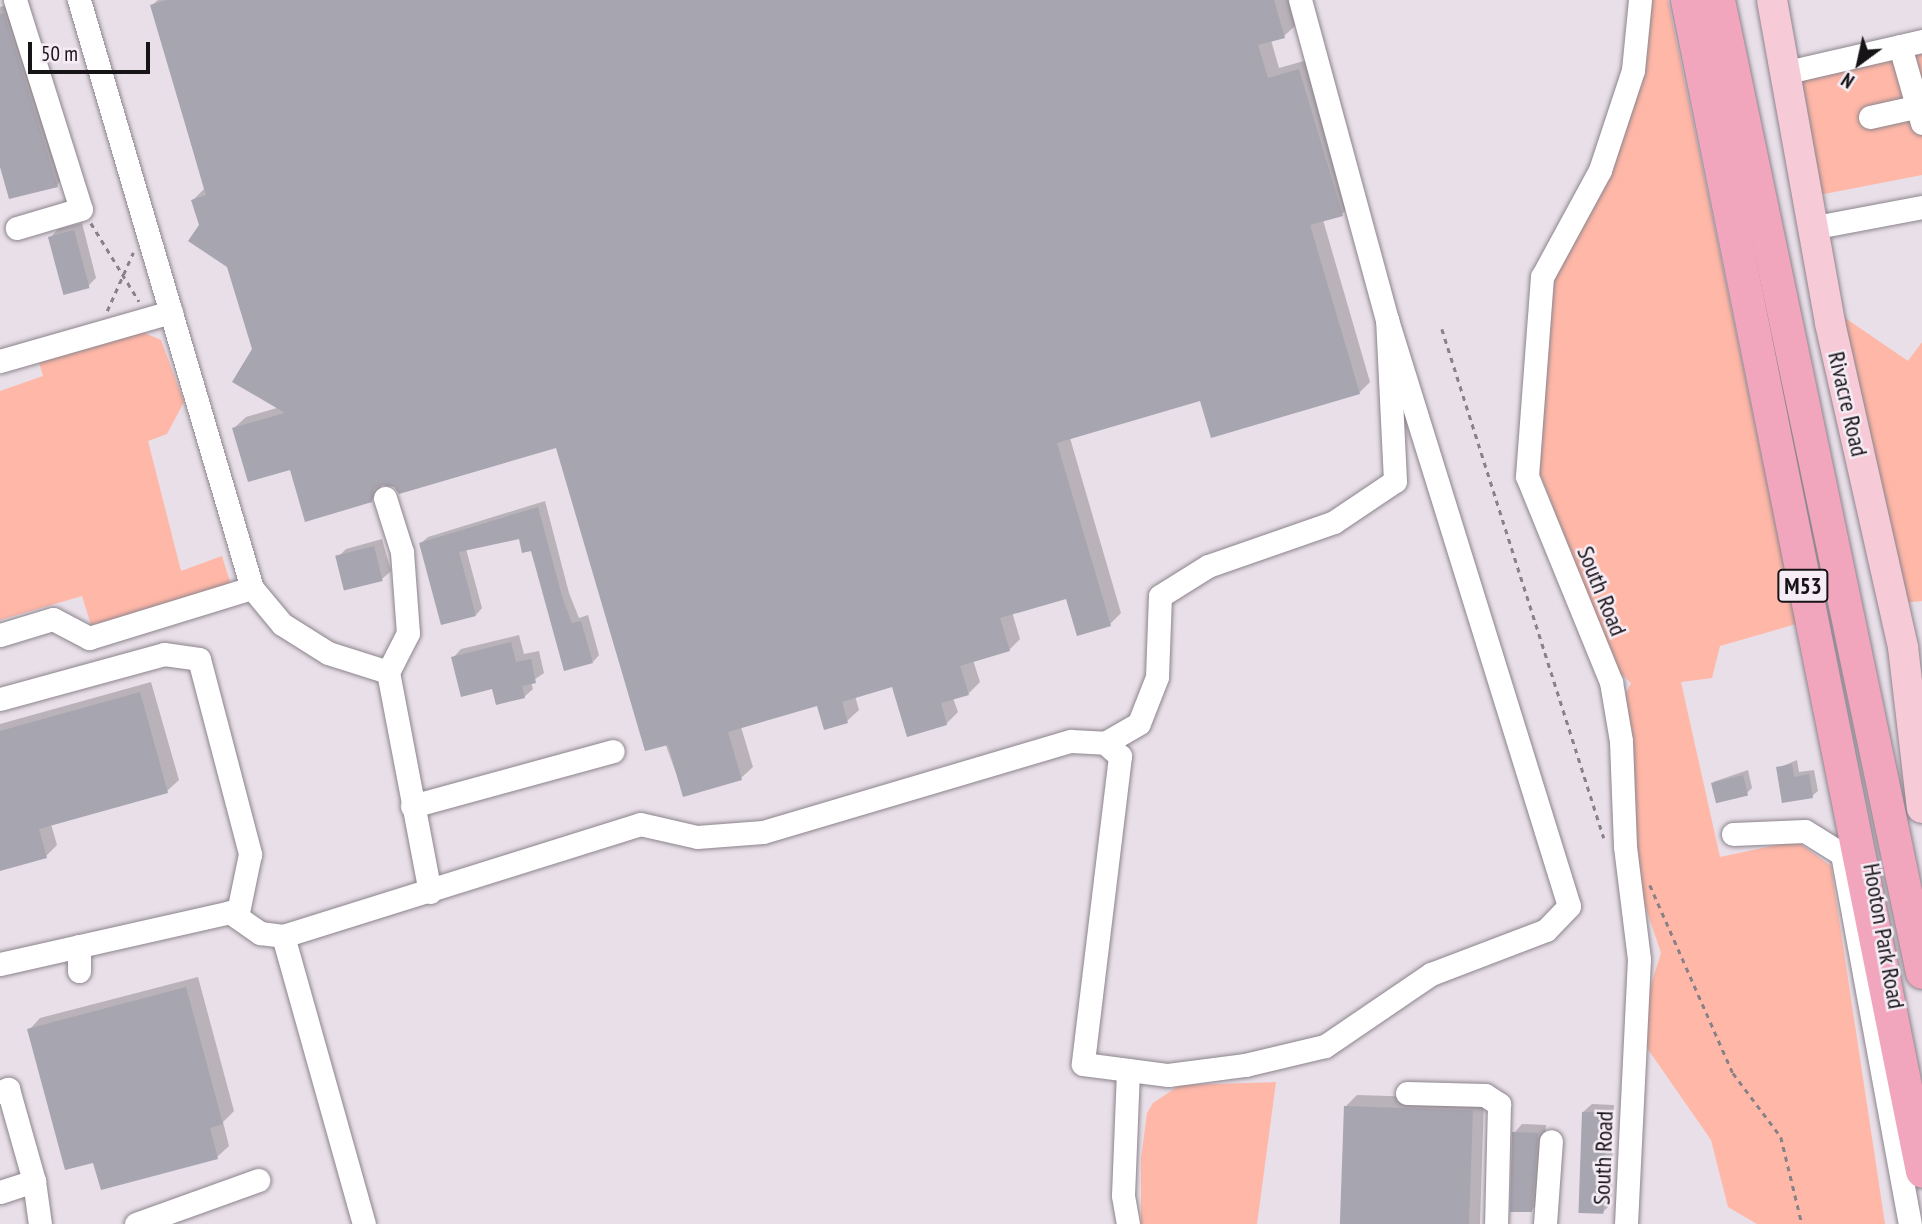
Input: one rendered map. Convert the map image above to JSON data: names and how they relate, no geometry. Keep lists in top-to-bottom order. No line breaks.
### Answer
{"streets":{"highway":["M53"],"main road":["Rivacre Road"],"street":["South Road","Hooton Park Road"]},"scale_bar":"50 m","north":"bottom left"}
